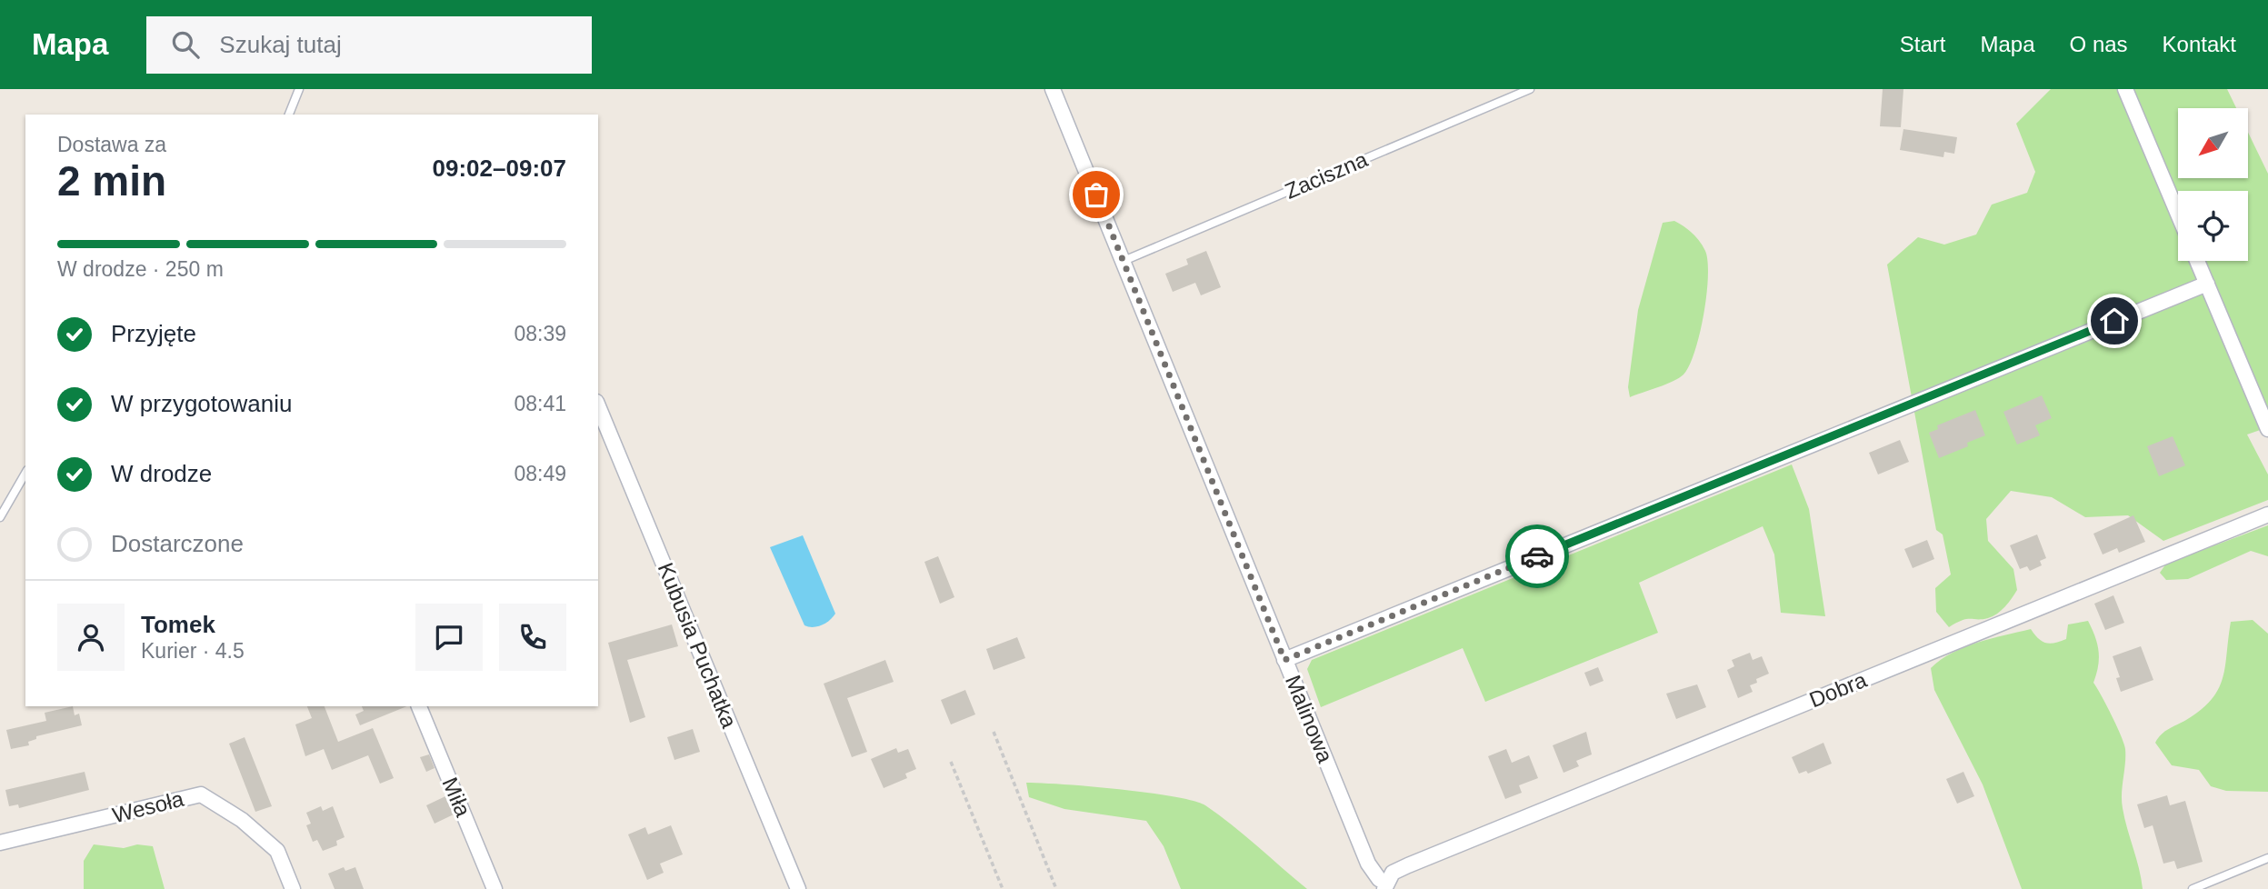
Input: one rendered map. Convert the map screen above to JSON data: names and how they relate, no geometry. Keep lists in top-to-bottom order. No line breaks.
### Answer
{"streets":{"street":["Kubusia Puchatka","Dobra","Malinowa","Miła","Wesoła"],"lane":["Zaciszna"]},"crossings":[["Zaciszna","Malinowa"],["Dobra","Malinowa"]],"north":"bottom left","page":{"header":"Mapa","search":"Szukaj tutaj","nav":["Start","Mapa","O nas","Kontakt"],"heading":["2 min","Dostawa za","09:02–09:07"],"panel":["Tomek","Kurier · 4.5"],"bar":"W drodze · 250 m","list":[["Przyjęte","08:39"],["W przygotowaniu","08:41"],["W drodze","08:49"],"Dostarczone"]}}
